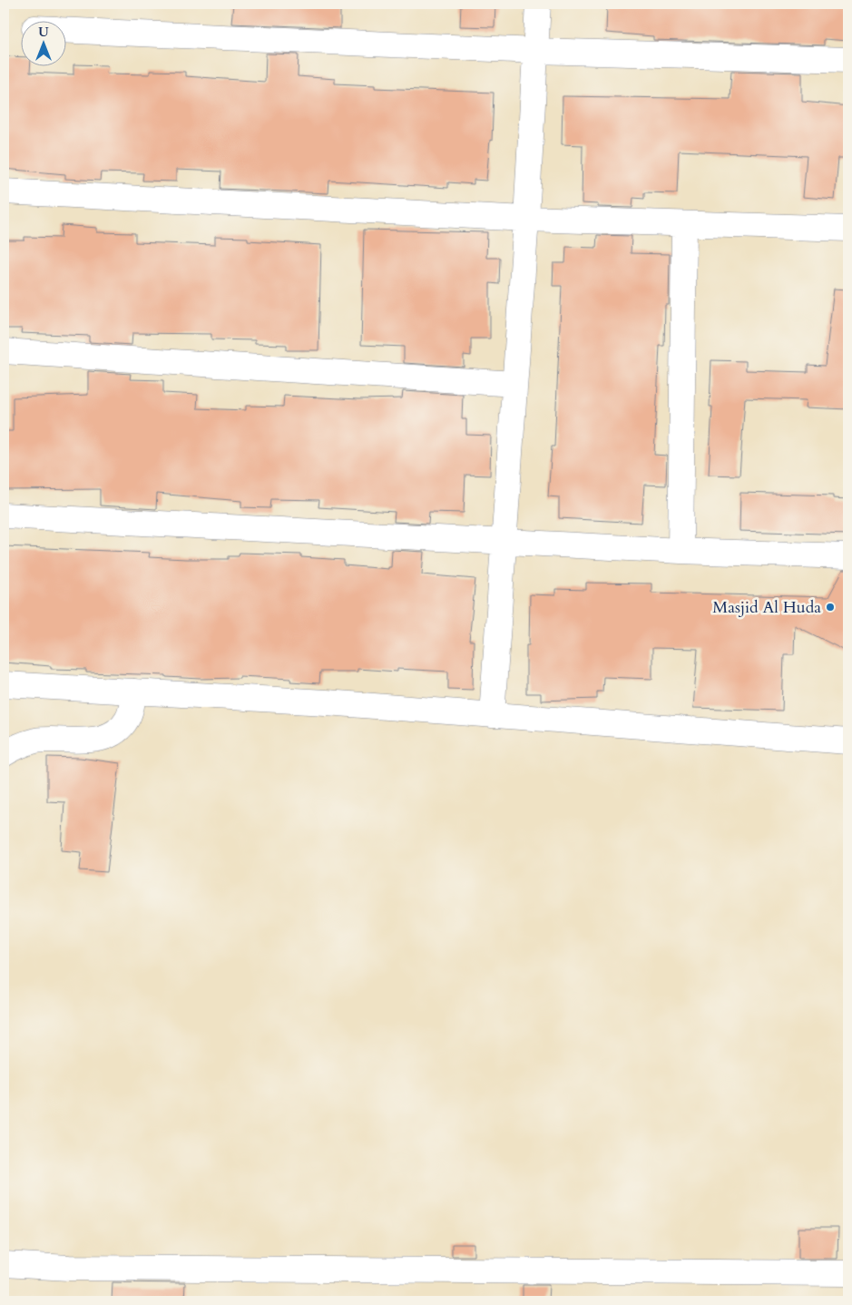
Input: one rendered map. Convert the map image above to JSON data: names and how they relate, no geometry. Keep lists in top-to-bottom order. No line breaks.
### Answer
{"places":["Masjid Al Huda"],"north":"top"}
